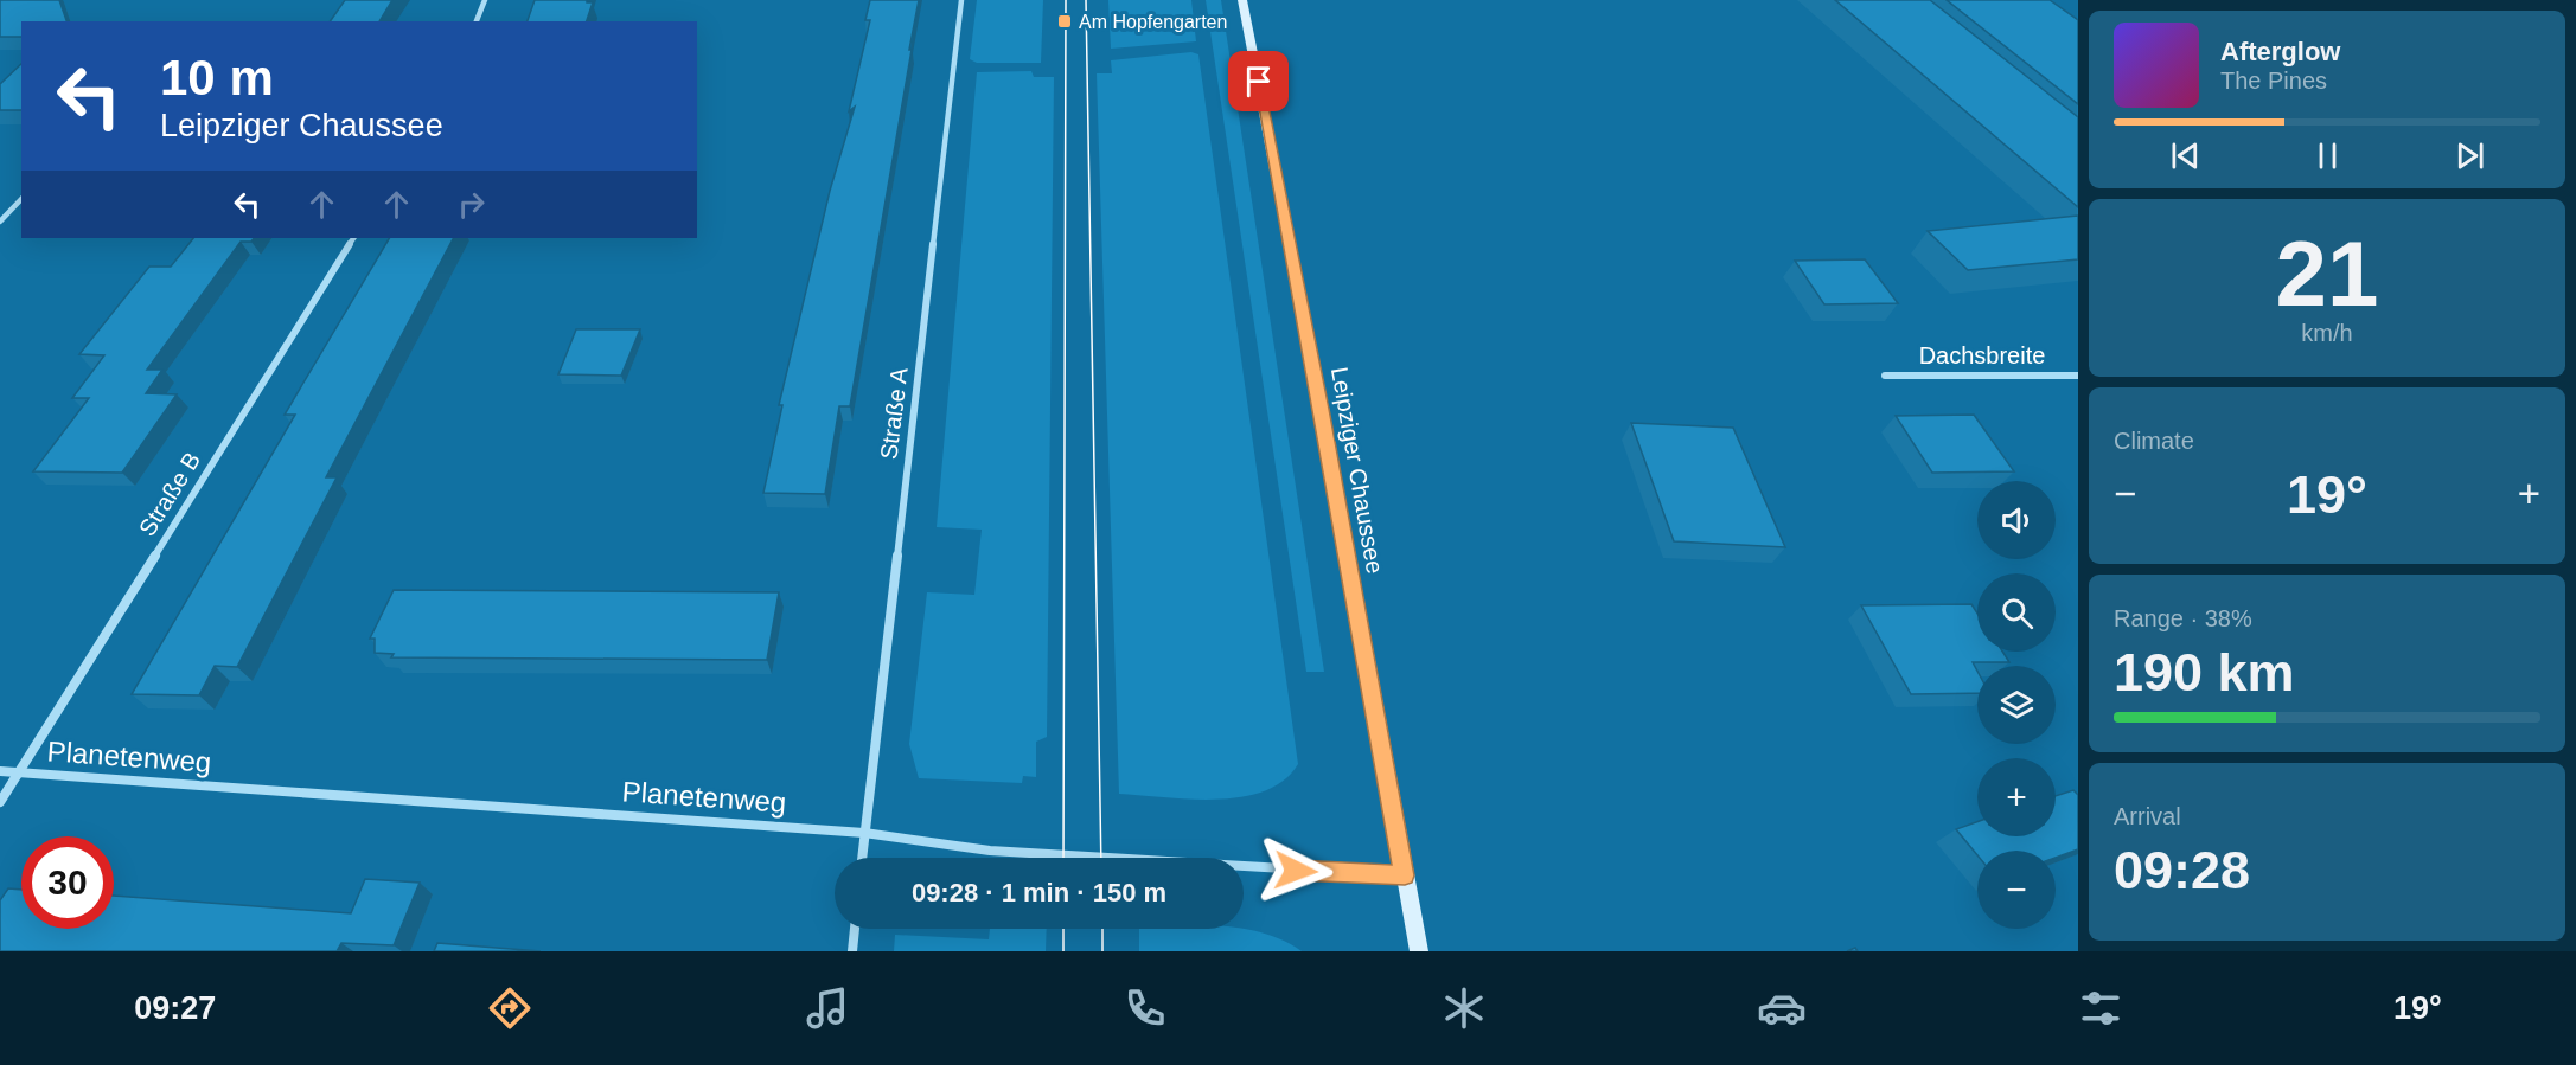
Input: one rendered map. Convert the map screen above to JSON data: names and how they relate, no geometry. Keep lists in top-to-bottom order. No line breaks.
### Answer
{"streets":{"main road":["Leipziger Chaussee"],"street":["Dachsbreite","Straße A","Straße B","Planetenweg"]},"crossings":[["Straße A","Planetenweg"],["Leipziger Chaussee","Planetenweg"],["Straße B","Planetenweg"]],"places":{"transit":["Am Hopfengarten"]},"page":{"turn":["10 m","Leipziger Chaussee"],"song":["Afterglow","The Pines"],"tile":[["21","km/h"],"Climate",["Range · 38%","190 km"],["Arrival","09:28"]],"heat":["−","19°","+"],"map_buttons":["+","−"],"limit":"30","trip":"09:28 · 1 min · 150 m","tabs":["09:27","19°"]}}
